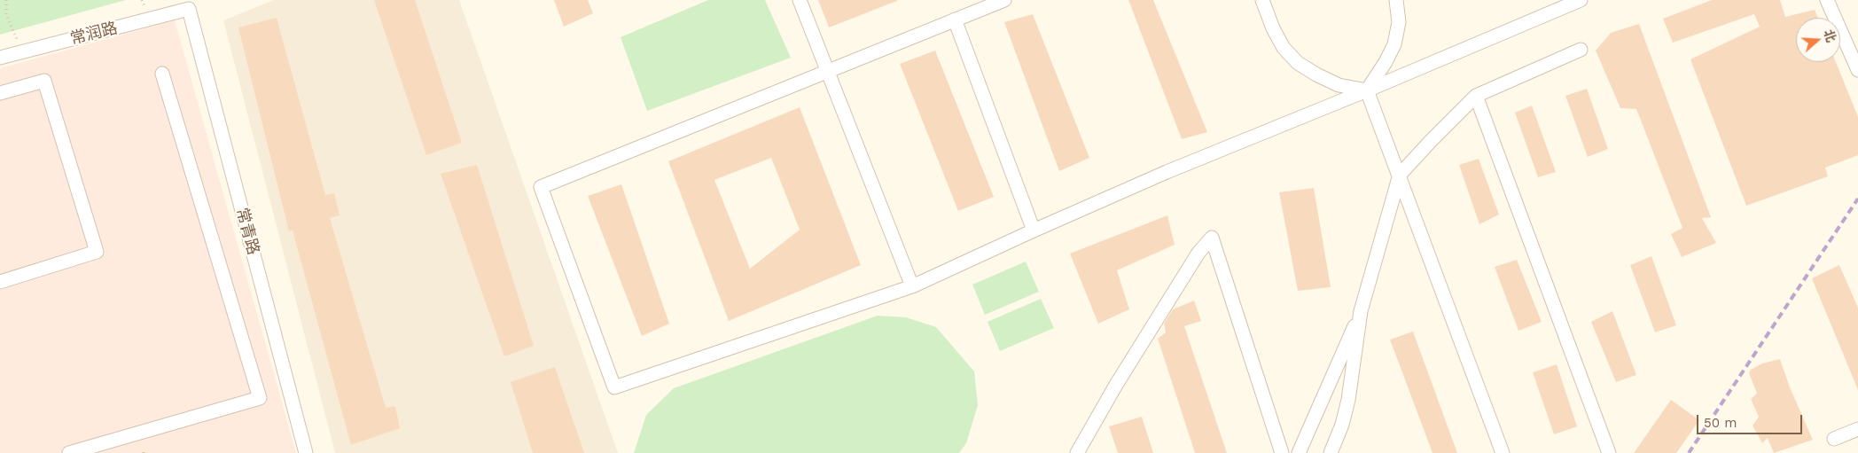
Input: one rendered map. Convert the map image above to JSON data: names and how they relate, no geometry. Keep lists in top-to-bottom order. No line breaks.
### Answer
{"streets":{"street":["常润路","常青路"]},"crossings":[["常润路","常青路"]],"scale_bar":"50 m","north":"right"}
